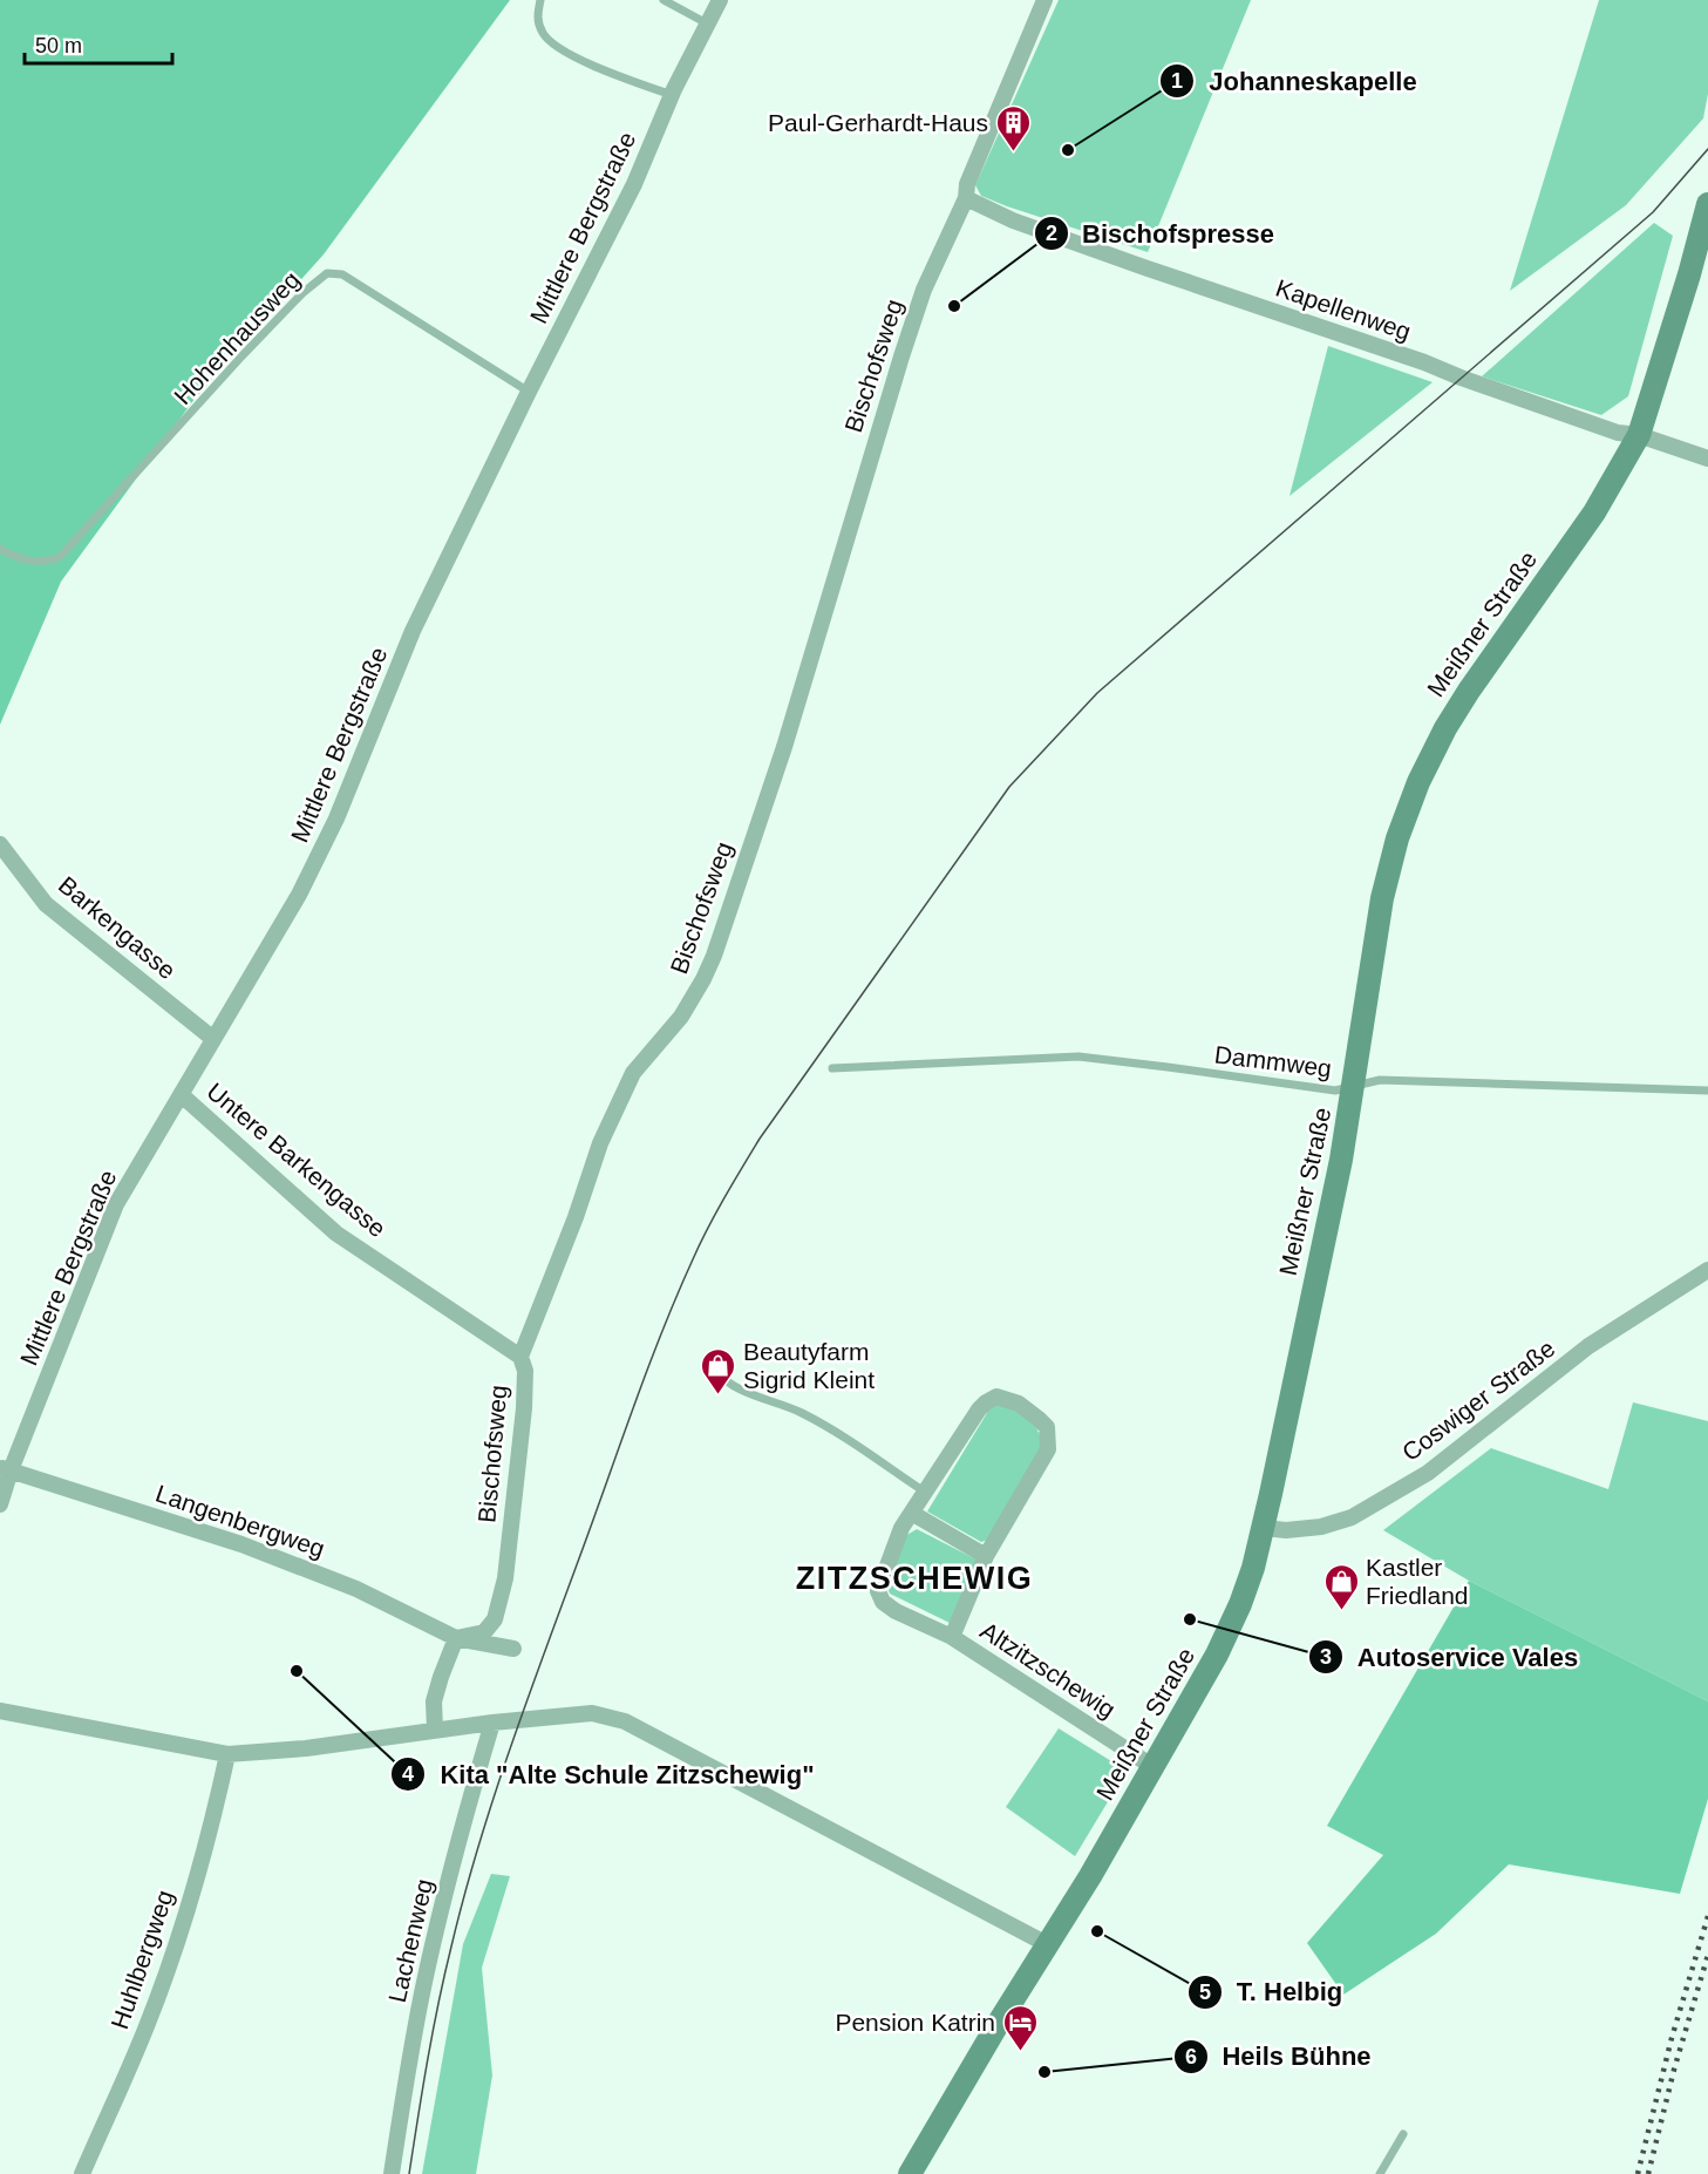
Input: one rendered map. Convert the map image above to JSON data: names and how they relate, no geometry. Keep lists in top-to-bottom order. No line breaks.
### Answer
{"streets":{"main road":["Meißner Straße"],"street":["Mittlere Bergstraße","Kapellenweg","Bischofsweg","Barkengasse","Untere Barkengasse","Coswiger Straße","Langenbergweg","Altzitzschewig","Lachenweg","Huhlbergweg"],"lane":["Hohenhausweg","Dammweg"]},"crossings":[["Mittlere Bergstraße","Hohenhausweg"],["Mittlere Bergstraße","Barkengasse"],["Mittlere Bergstraße","Untere Barkengasse"],["Mittlere Bergstraße","Langenbergweg"],["Kapellenweg","Bischofsweg"],["Kapellenweg","Meißner Straße"],["Bischofsweg","Untere Barkengasse"],["Bischofsweg","Langenbergweg"],["Meißner Straße","Dammweg"],["Meißner Straße","Coswiger Straße"],["Meißner Straße","Altzitzschewig"]],"districts":["ZITZSCHEWIG"],"places":{"other":["Johanneskapelle","Bischofspresse","Autoservice Vales","Kita \"Alte Schule Zitzschewig\"","T. Helbig","Heils Bühne"],"building":["Paul-Gerhardt-Haus"],"shop":["Beautyfarm Sigrid Kleint","Kastler Friedland"],"hotel":["Pension Katrin"]},"scale_bar":"50 m"}
